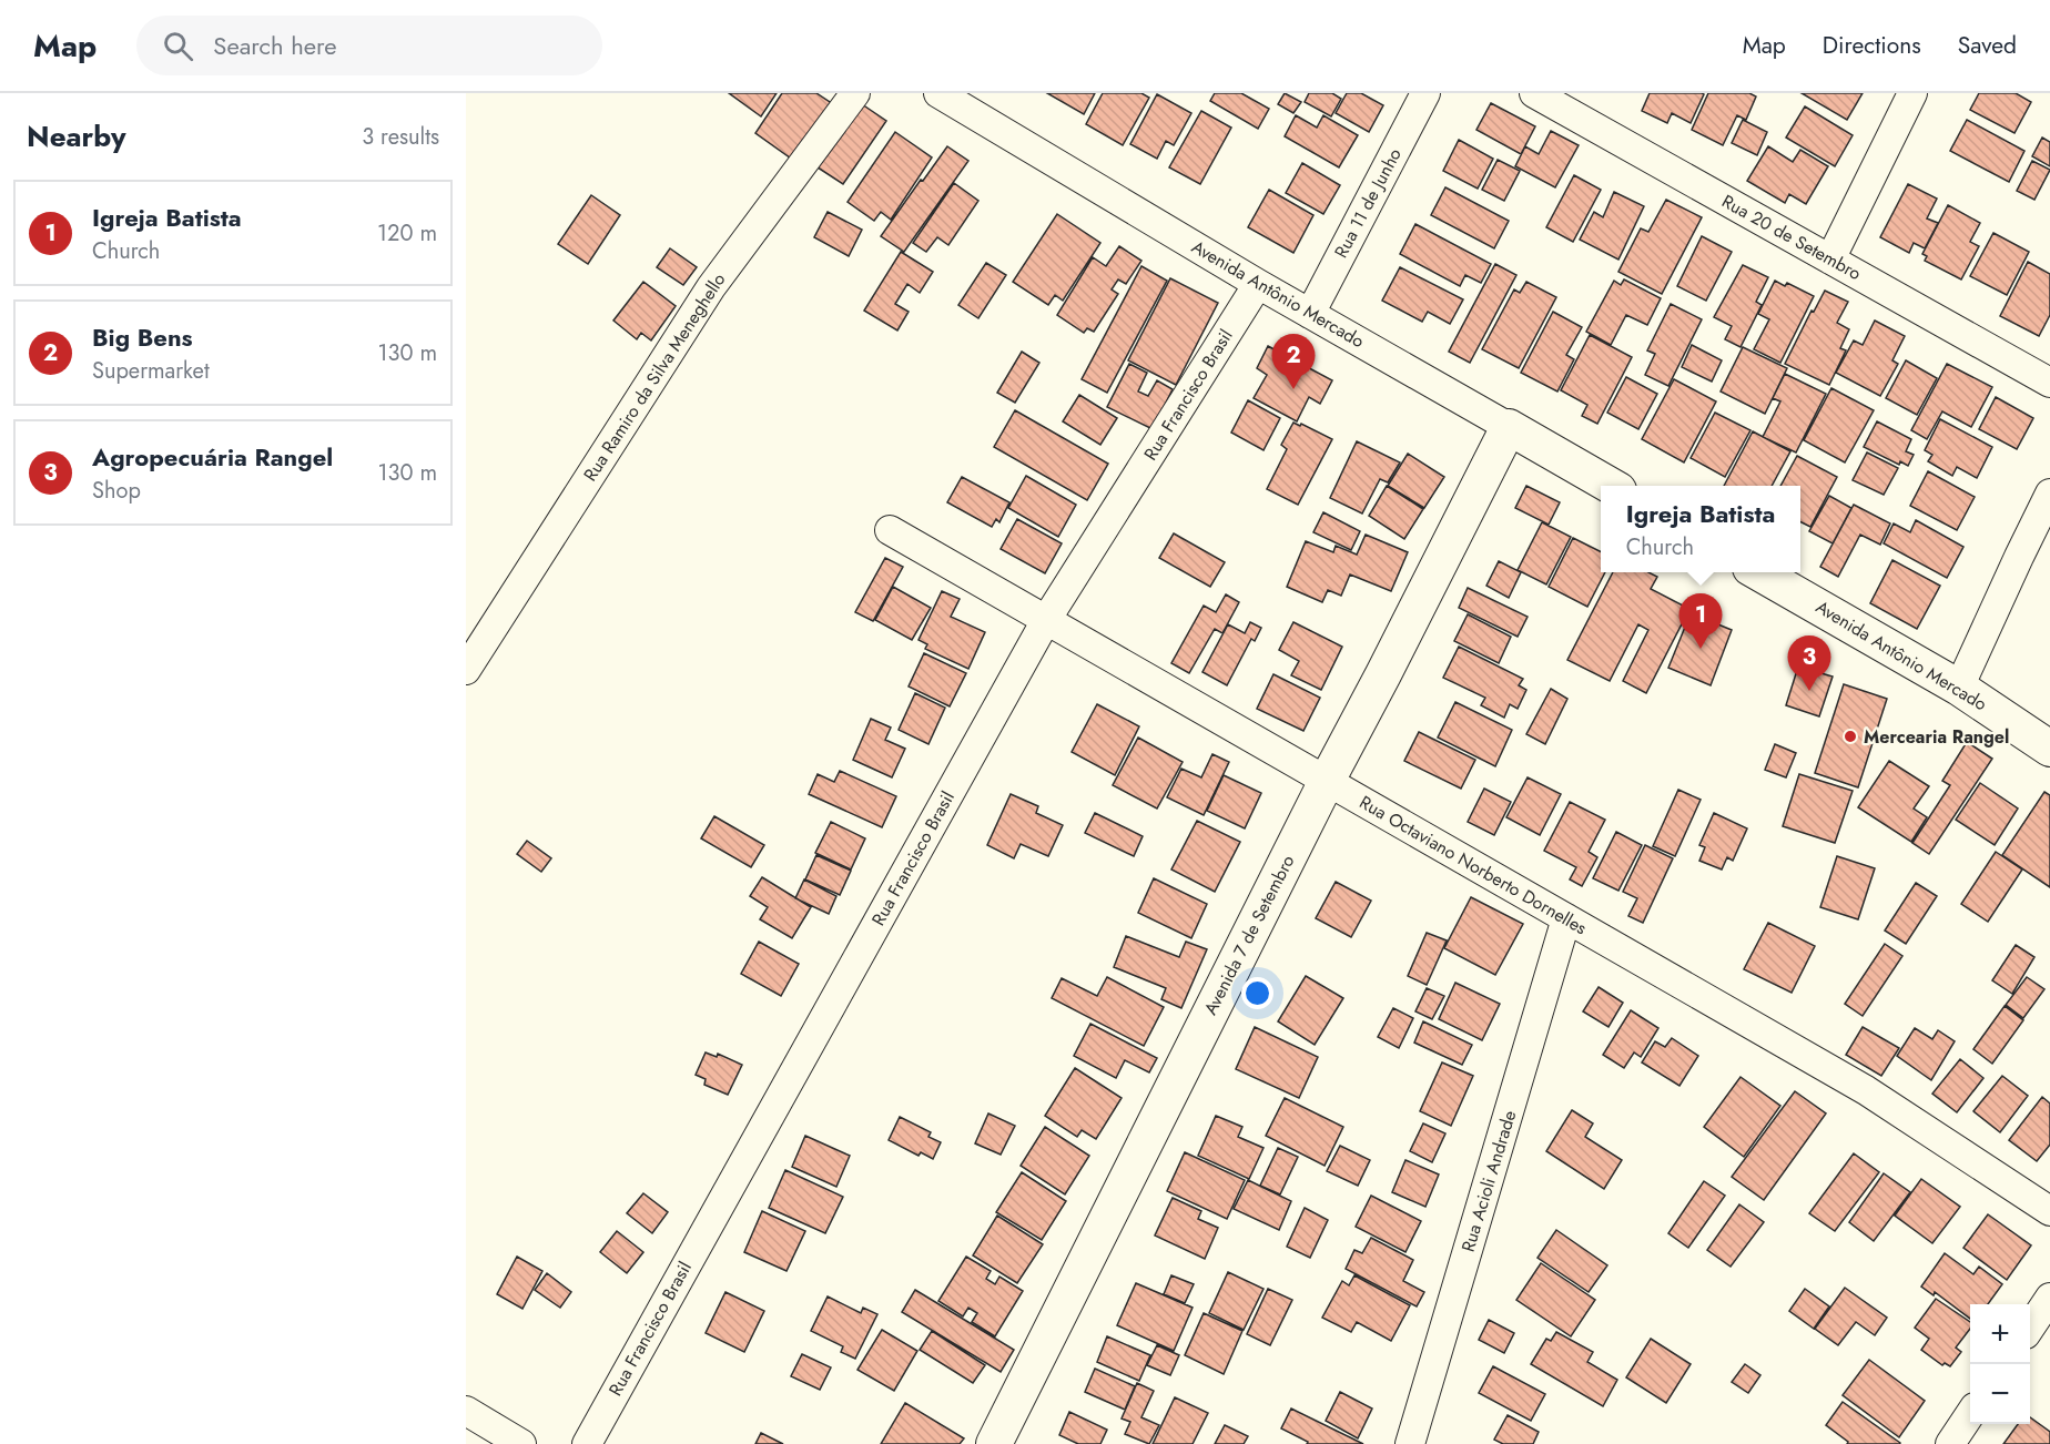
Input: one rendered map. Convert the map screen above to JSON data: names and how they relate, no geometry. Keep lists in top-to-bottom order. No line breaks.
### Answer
{"streets":{"street":["Rua 11 de Junho","Rua 20 de Setembro","Avenida Antônio Mercado","Rua Ramiro da Silva Meneghello","Rua Francisco Brasil","Rua Octaviano Norberto Dornelles","Avenida 7 de Setembro","Rua Acioli Andrade"]},"crossings":[["Rua 11 de Junho","Avenida Antônio Mercado"],["Avenida Antônio Mercado","Rua Francisco Brasil"],["Avenida Antônio Mercado","Avenida 7 de Setembro"],["Rua Francisco Brasil","Rua Octaviano Norberto Dornelles"],["Rua Octaviano Norberto Dornelles","Avenida 7 de Setembro"],["Rua Octaviano Norberto Dornelles","Rua Acioli Andrade"]],"places":["Mercearia Rangel"],"page":{"header":"Map","search":"Search here","nav":["Map","Directions","Saved"],"heading":["Nearby","3 results"],"list":[{"mark":"1","name":"Igreja Batista","note":"Church","value":"120 m"},{"mark":"2","name":"Big Bens","note":"Supermarket","value":"130 m"},{"mark":"3","name":"Agropecuária Rangel","note":"Shop","value":"130 m"}],"pins":["2","1","3"],"popup":["Igreja Batista","Church"],"map_buttons":["+","−"]}}
